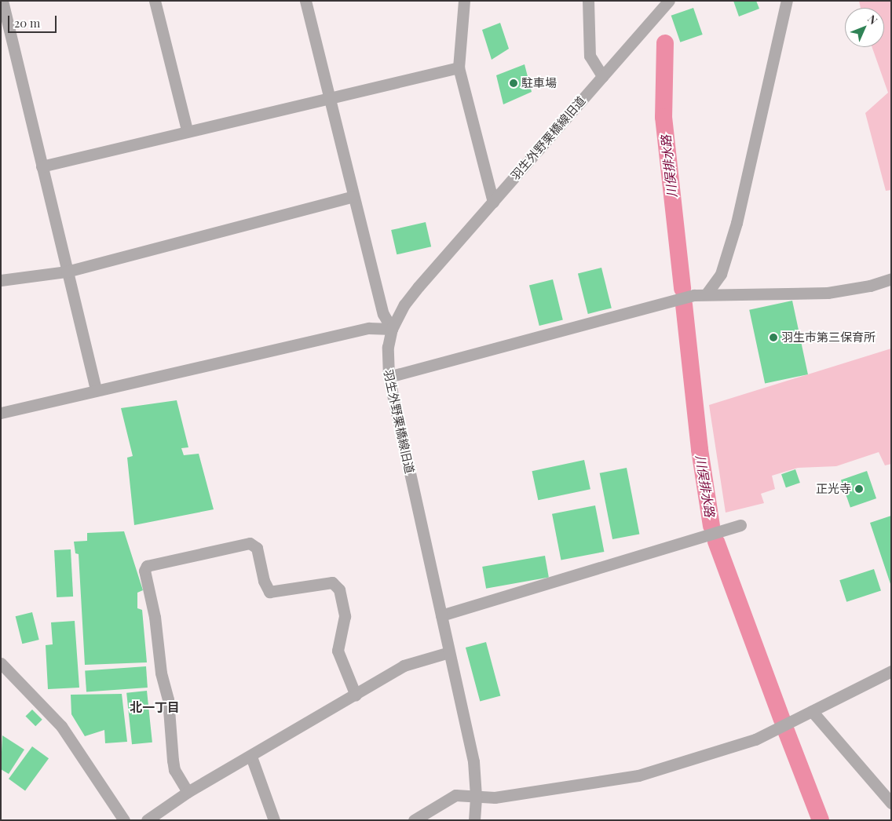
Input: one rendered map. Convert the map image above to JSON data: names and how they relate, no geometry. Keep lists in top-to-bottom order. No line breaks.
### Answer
{"streets":{"street":["羽生外野栗橋線旧道"]},"districts":["北一丁目"],"water":["川俣排水路"],"places":["駐車場","羽生市第三保育所","正光寺"],"scale_bar":"20 m","north":"top right"}
